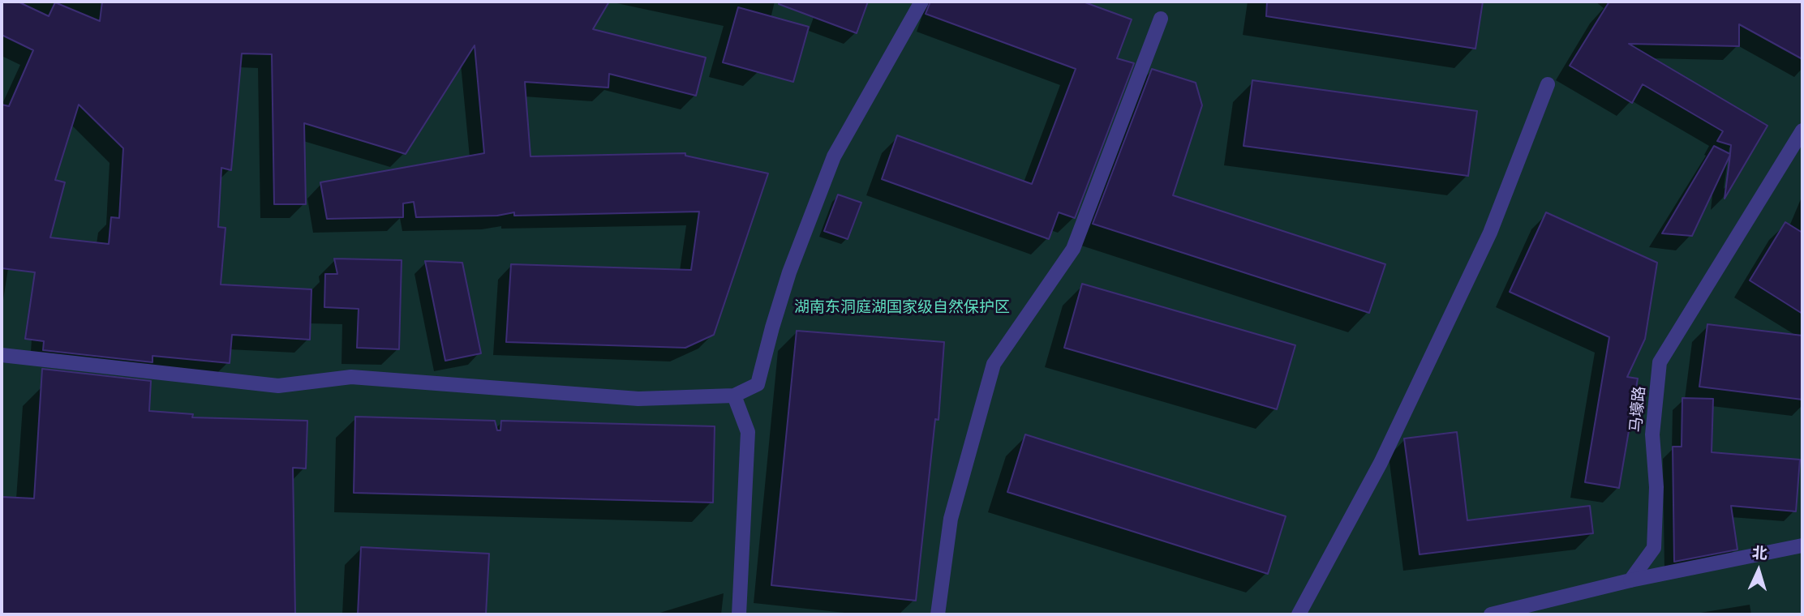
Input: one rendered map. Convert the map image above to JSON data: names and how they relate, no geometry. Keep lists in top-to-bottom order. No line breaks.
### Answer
{"streets":{"street":["马壕路"]},"parks":["湖南东洞庭湖国家级自然保护区"],"north":"top"}
